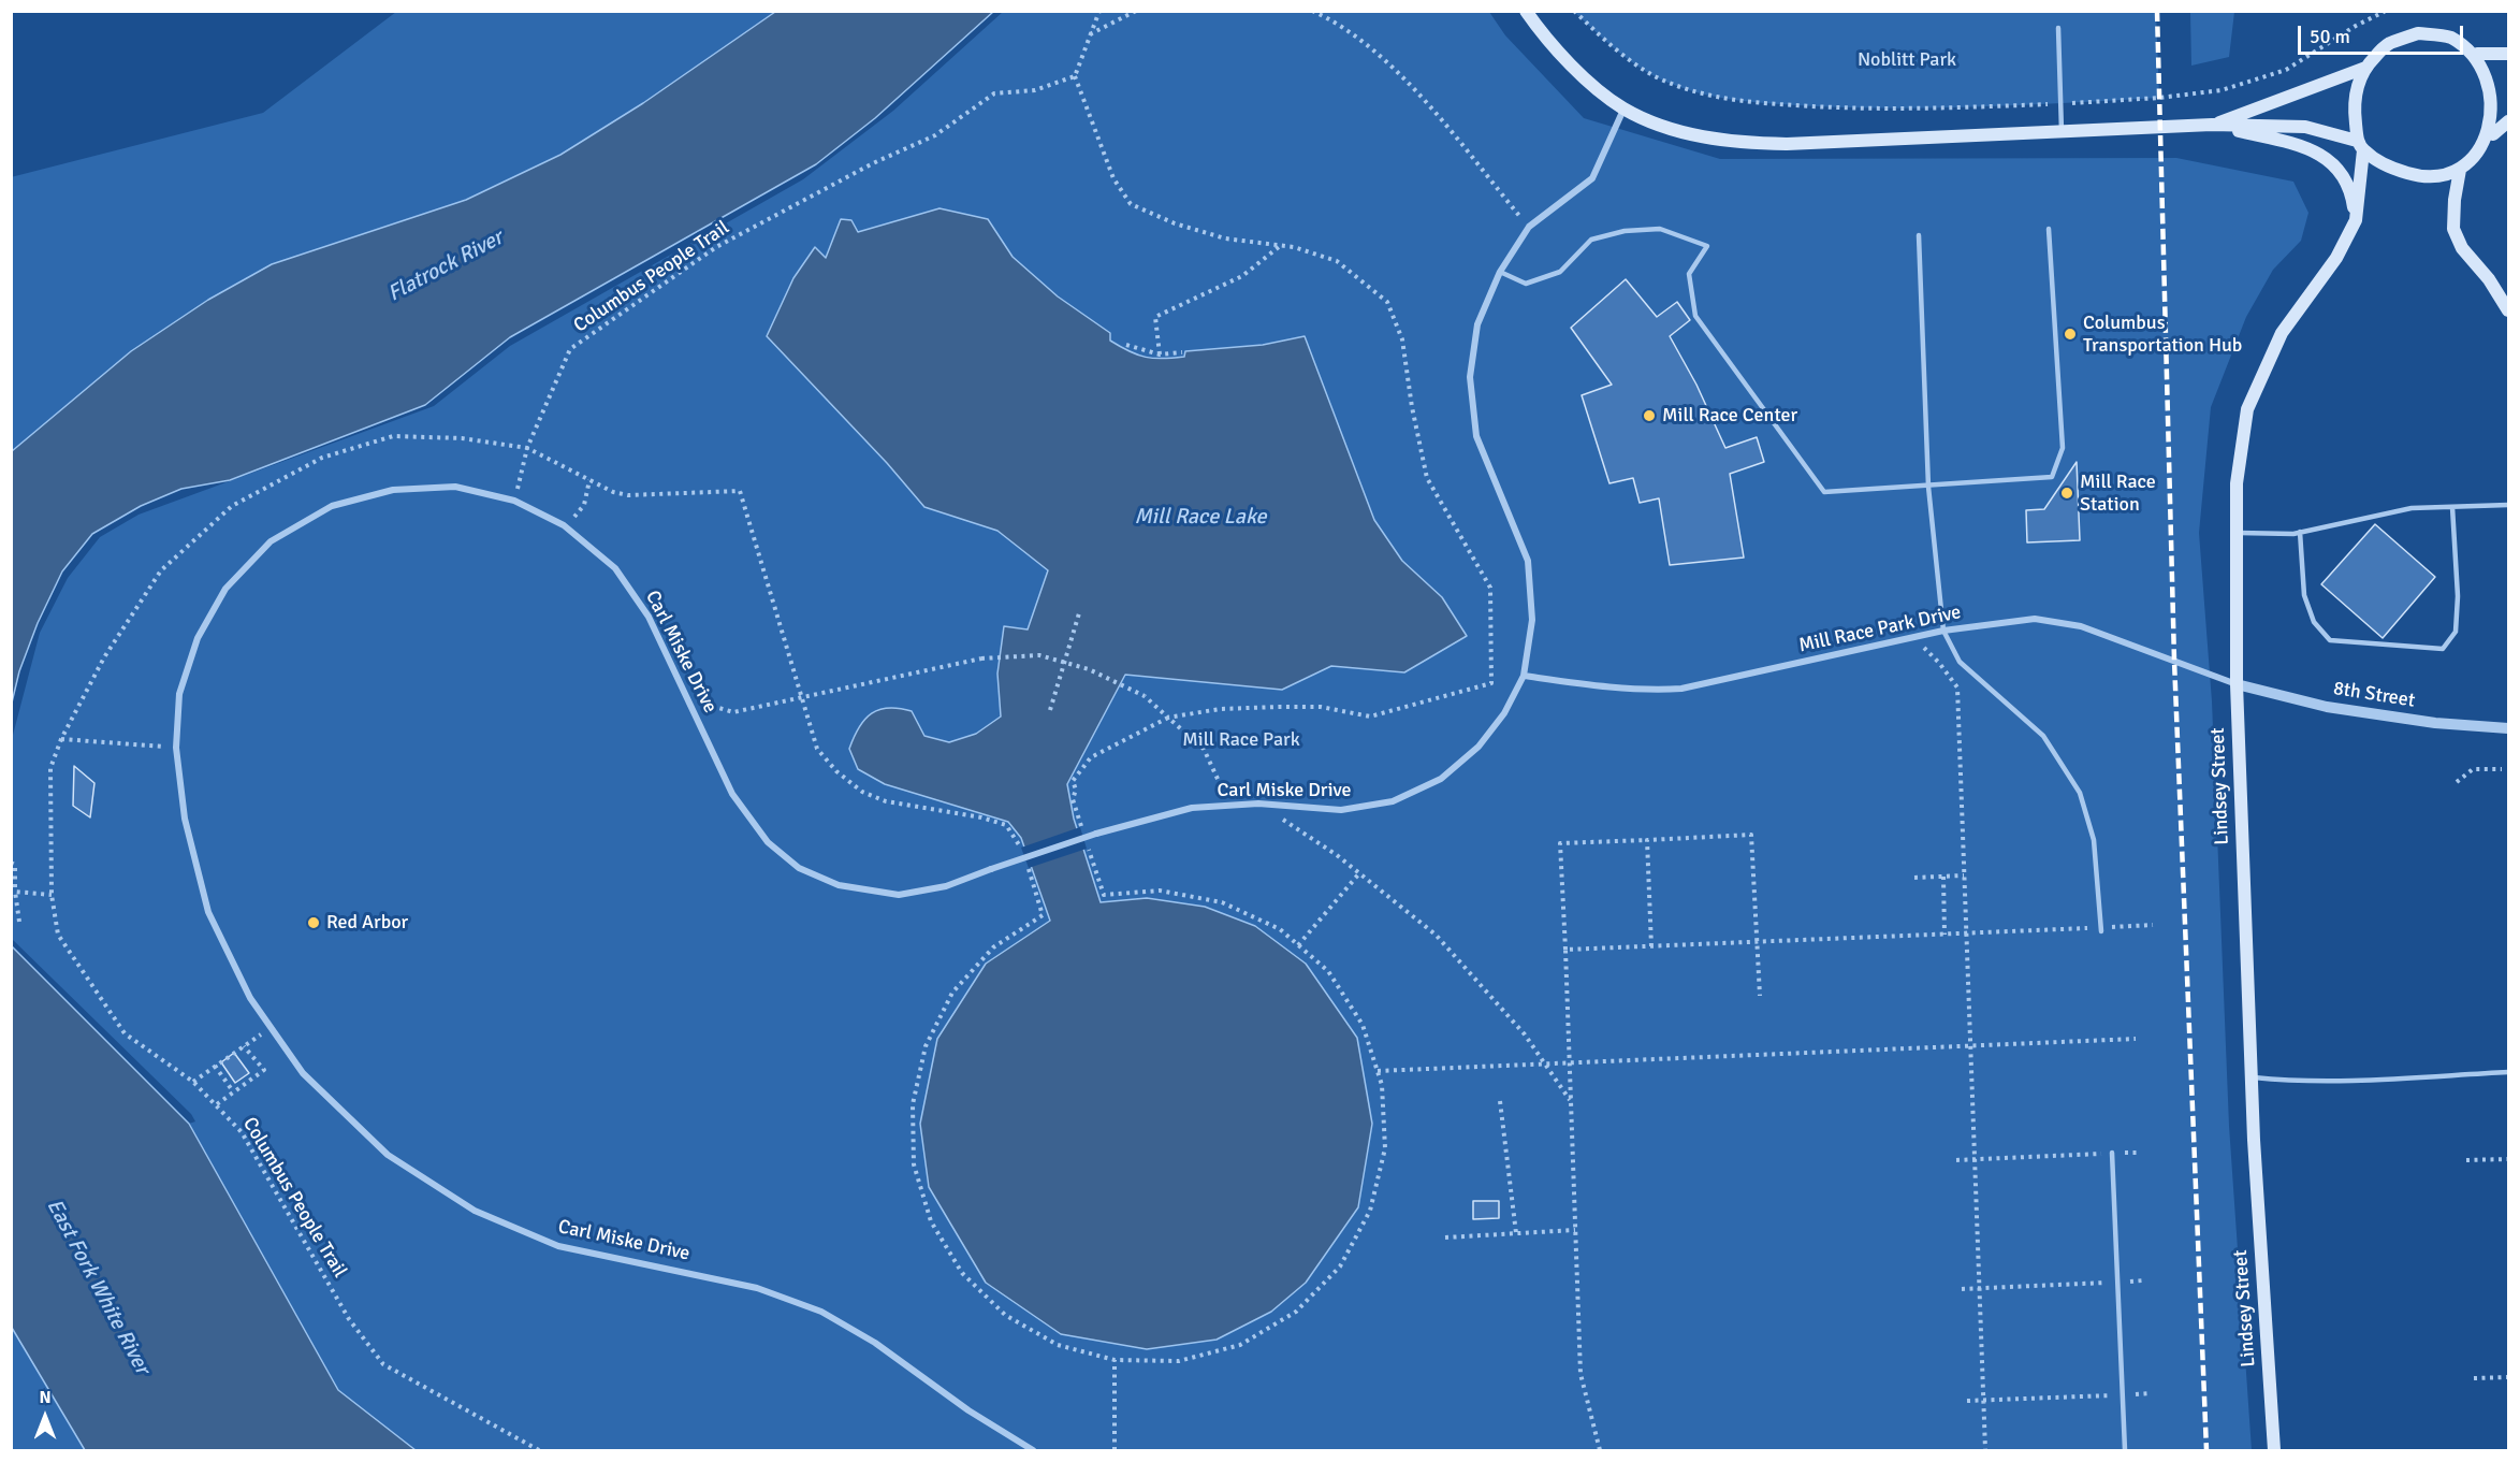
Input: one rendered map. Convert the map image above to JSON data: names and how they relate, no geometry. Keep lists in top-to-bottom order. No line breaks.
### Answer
{"streets":{"main road":["Lindsey Street"],"street":["Mill Race Park Drive","Carl Miske Drive","8th Street"],"path":["Columbus People Trail"]},"crossings":[["Mill Race Park Drive","Carl Miske Drive"],["Mill Race Park Drive","8th Street"],["Mill Race Park Drive","Lindsey Street"],["8th Street","Lindsey Street"]],"water":["Flatrock River","Mill Race Lake","East Fork White River"],"parks":["Noblitt Park","Mill Race Park"],"places":["Columbus Transportation Hub","Mill Race Center","Mill Race Station","Red Arbor"],"scale_bar":"50 m","north":"top"}
